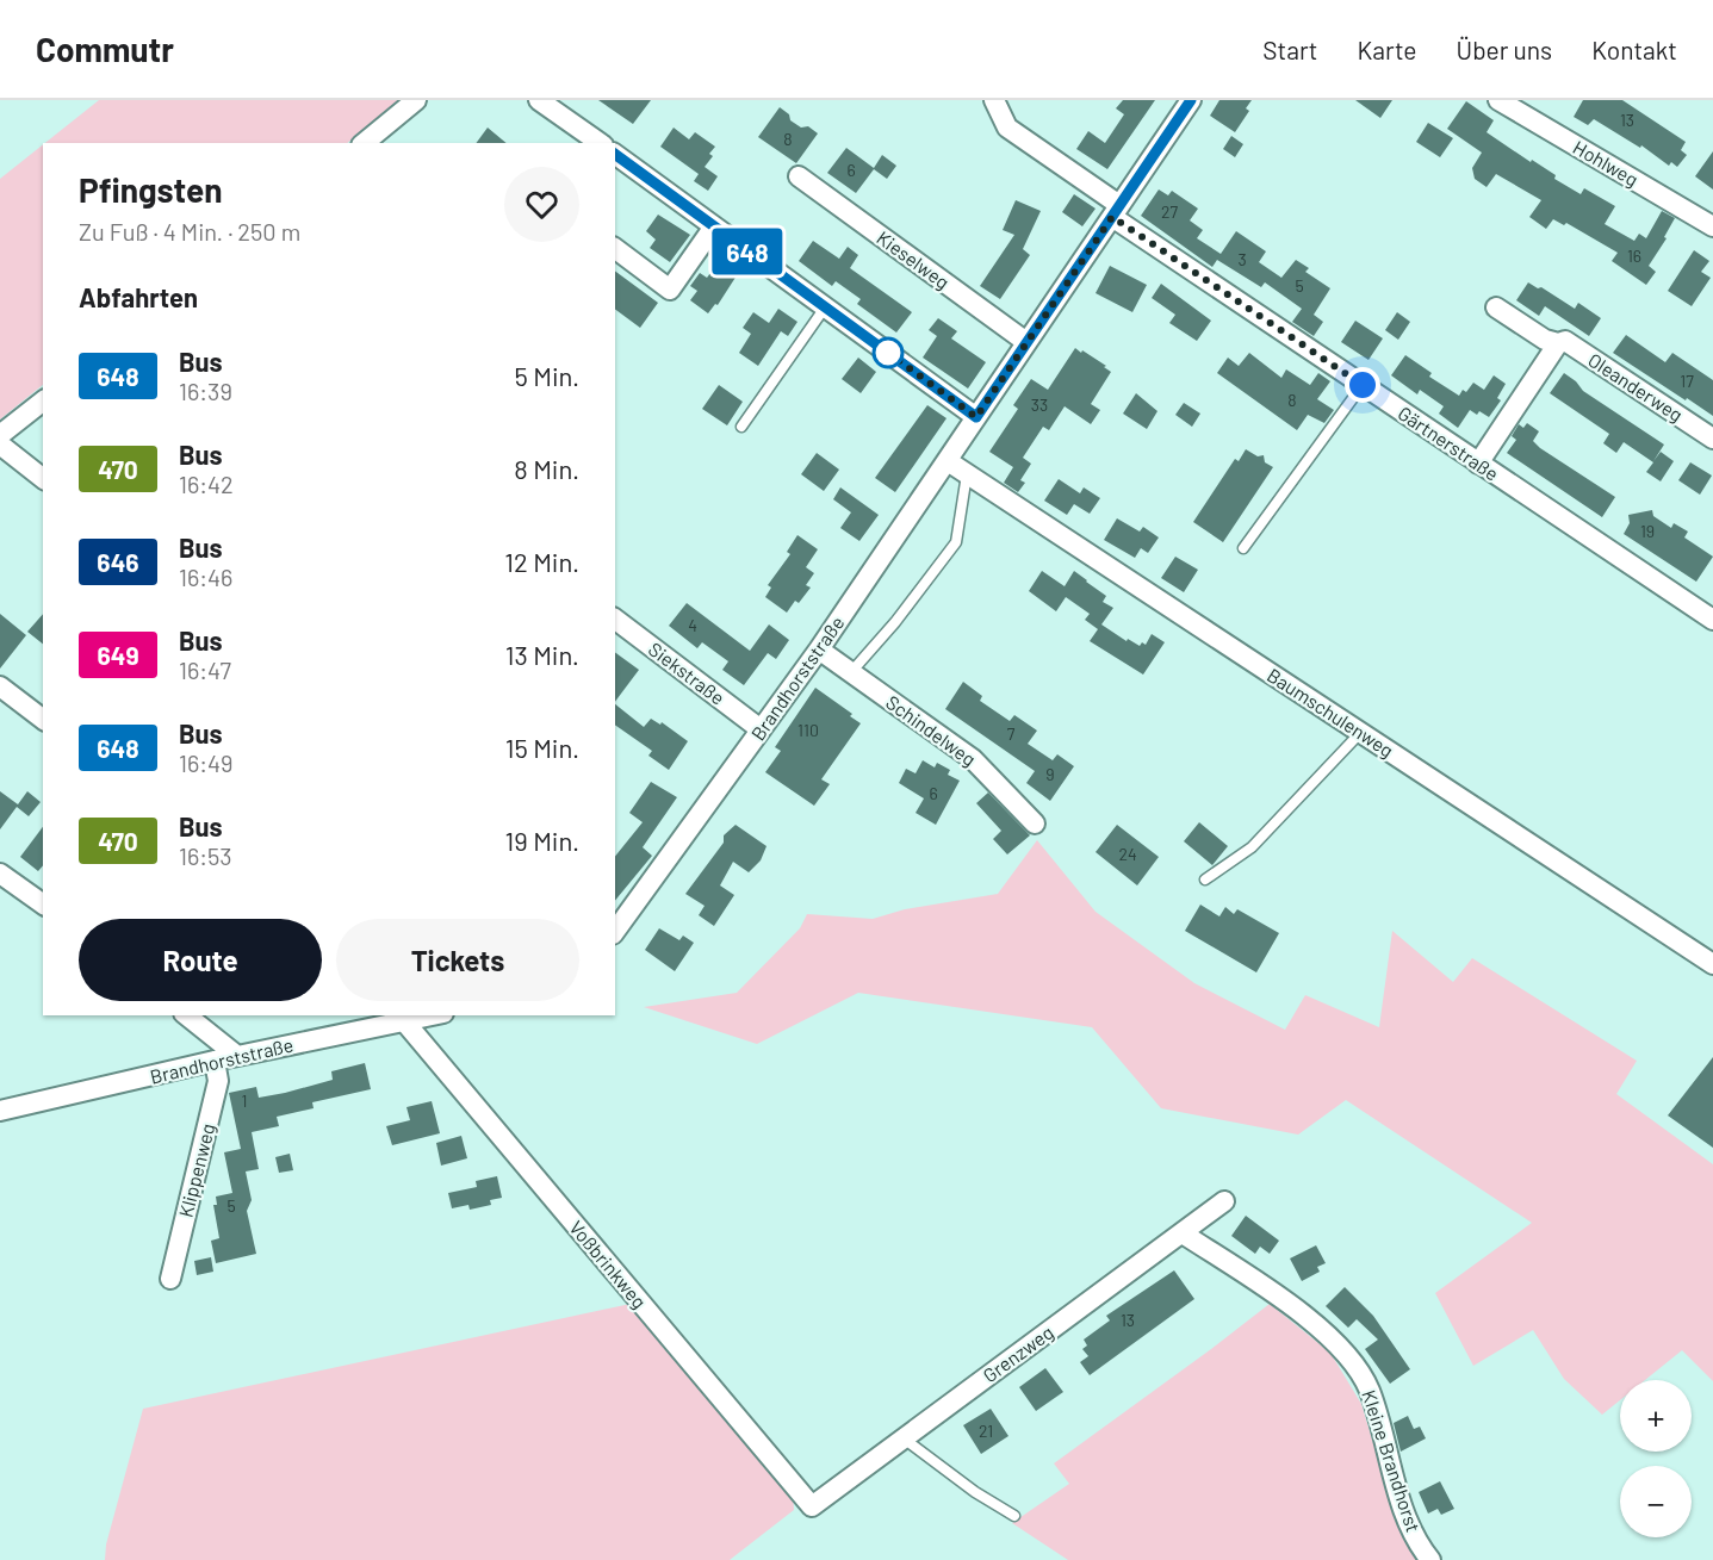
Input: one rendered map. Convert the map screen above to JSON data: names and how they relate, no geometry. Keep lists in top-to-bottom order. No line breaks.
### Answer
{"streets":{"street":["Hohlweg","Kieselweg","Oleanderweg","Gärtnerstraße","Siekstraße","Brandhorststraße","Baumschulenweg","Schindelweg","Klippenweg","Voßbrinkweg","Grenzweg","Kleine Brandhorst"]},"crossings":[["Kieselweg","Brandhorststraße"],["Gärtnerstraße","Brandhorststraße"],["Siekstraße","Brandhorststraße"],["Brandhorststraße","Baumschulenweg"],["Brandhorststraße","Schindelweg"],["Brandhorststraße","Klippenweg"],["Brandhorststraße","Voßbrinkweg"],["Voßbrinkweg","Grenzweg"],["Grenzweg","Kleine Brandhorst"]],"lines":["bus line 648"],"house_numbers":["13","8","6","27","16","3","5","17","8","33","19","4","110","7","9","6","24","1","5","13","21"],"page":{"header":"Commutr","nav":["Start","Karte","Über uns","Kontakt"],"on_map":"648","heading":[["Pfingsten","Zu Fuß · 4 Min. · 250 m"],"Abfahrten"],"list":[{"mark":"648","name":"Bus","note":"16:39","value":"5 Min."},{"mark":"470","name":"Bus","note":"16:42","value":"8 Min."},{"mark":"646","name":"Bus","note":"16:46","value":"12 Min."},{"mark":"649","name":"Bus","note":"16:47","value":"13 Min."},{"mark":"648","name":"Bus","note":"16:49","value":"15 Min."},{"mark":"470","name":"Bus","note":"16:53","value":"19 Min."}],"buttons":["Route","Tickets"],"map_buttons":["+","−"]}}
